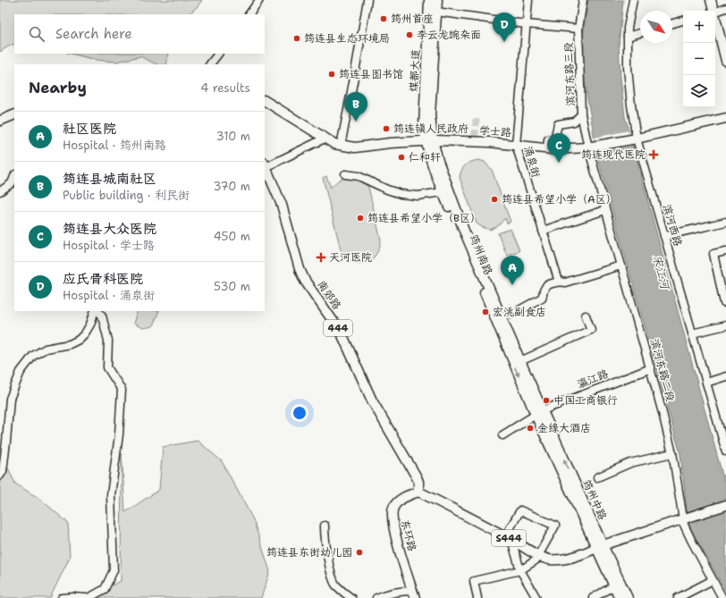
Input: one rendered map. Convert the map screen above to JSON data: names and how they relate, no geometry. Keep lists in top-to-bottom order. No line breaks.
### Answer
{"streets":{"main road":["煤都大道","学士路","筠州南路","南郊路","444","筠州中路","东环路","S444"],"street":["滨河东路三段","涌泉街","滨河西路","滨河东路二段","瀛江路"]},"crossings":[["煤都大道","学士路"],["煤都大道","筠州南路"],["滨河东路三段","学士路"],["滨河东路三段","滨河东路二段"],["学士路","涌泉街"],["学士路","滨河西路"],["学士路","筠州南路"],["学士路","滨河东路二段"],["筠州南路","瀛江路"],["筠州南路","筠州中路"],["南郊路","东环路"],["南郊路","S444"],["滨河东路二段","瀛江路"],["滨河东路二段","S444"],["瀛江路","筠州中路"],["筠州中路","S444"],["东环路","S444"]],"water":["宋江河"],"places":{"other":["筠州首座","李云龙豌杂面","筠连县生态环境局","筠连县图书馆","筠连镇人民政府","仁和轩","筠连县希望小学（A区）","筠连县希望小学（B区）","宏洮副食店","中国工商银行","金缘大酒店","筠连县东街幼儿园"],"health":["筠连现代医院","天河医院"]},"north":"bottom right","page":{"map_buttons":["+","−"],"pins":["D","B","C","A"],"search":"Search here","heading":["Nearby","4 results"],"list":[{"mark":"A","name":"社区医院","note":"Hospital · 筠州南路","value":"310 m"},{"mark":"B","name":"筠连县城南社区","note":"Public building · 利民街","value":"370 m"},{"mark":"C","name":"筠连县大众医院","note":"Hospital · 学士路","value":"450 m"},{"mark":"D","name":"应氏骨科医院","note":"Hospital · 涌泉街","value":"530 m"}]}}
